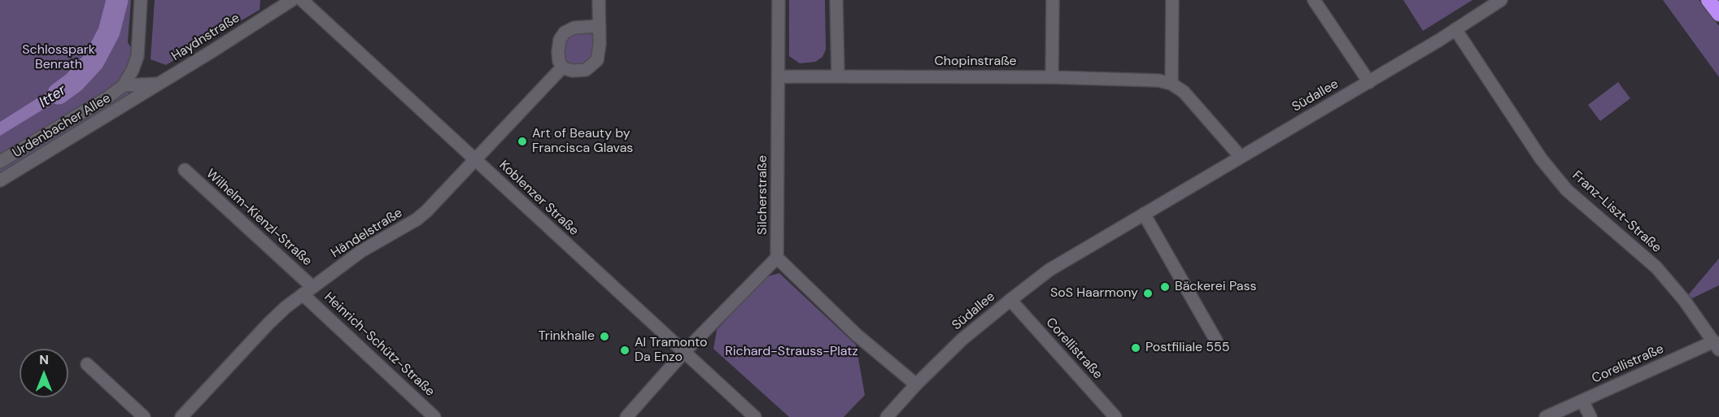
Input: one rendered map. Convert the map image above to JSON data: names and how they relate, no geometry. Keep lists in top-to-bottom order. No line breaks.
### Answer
{"streets":{"street":["Haydnstraße","Chopinstraße","Südallee","Urdenbacher Allee","Silcherstraße","Koblenzer Straße","Franz-Liszt-Straße","Wilhelm-Kienzl-Straße","Händelstraße","Heinrich-Schütz-Straße","Corellistraße"]},"crossings":[["Haydnstraße","Urdenbacher Allee"],["Chopinstraße","Südallee"],["Chopinstraße","Silcherstraße"],["Südallee","Franz-Liszt-Straße"],["Südallee","Corellistraße"],["Koblenzer Straße","Händelstraße"],["Franz-Liszt-Straße","Corellistraße"],["Wilhelm-Kienzl-Straße","Händelstraße"],["Wilhelm-Kienzl-Straße","Heinrich-Schütz-Straße"],["Händelstraße","Heinrich-Schütz-Straße"]],"water":["Itter"],"parks":["Schlosspark Benrath","Richard-Strauss-Platz"],"places":["Art of Beauty by Francisca Glavas","Bäckerei Pass","SoS Haarmony","Trinkhalle","Postfiliale 555","Al Tramonto Da Enzo"],"north":"top"}
